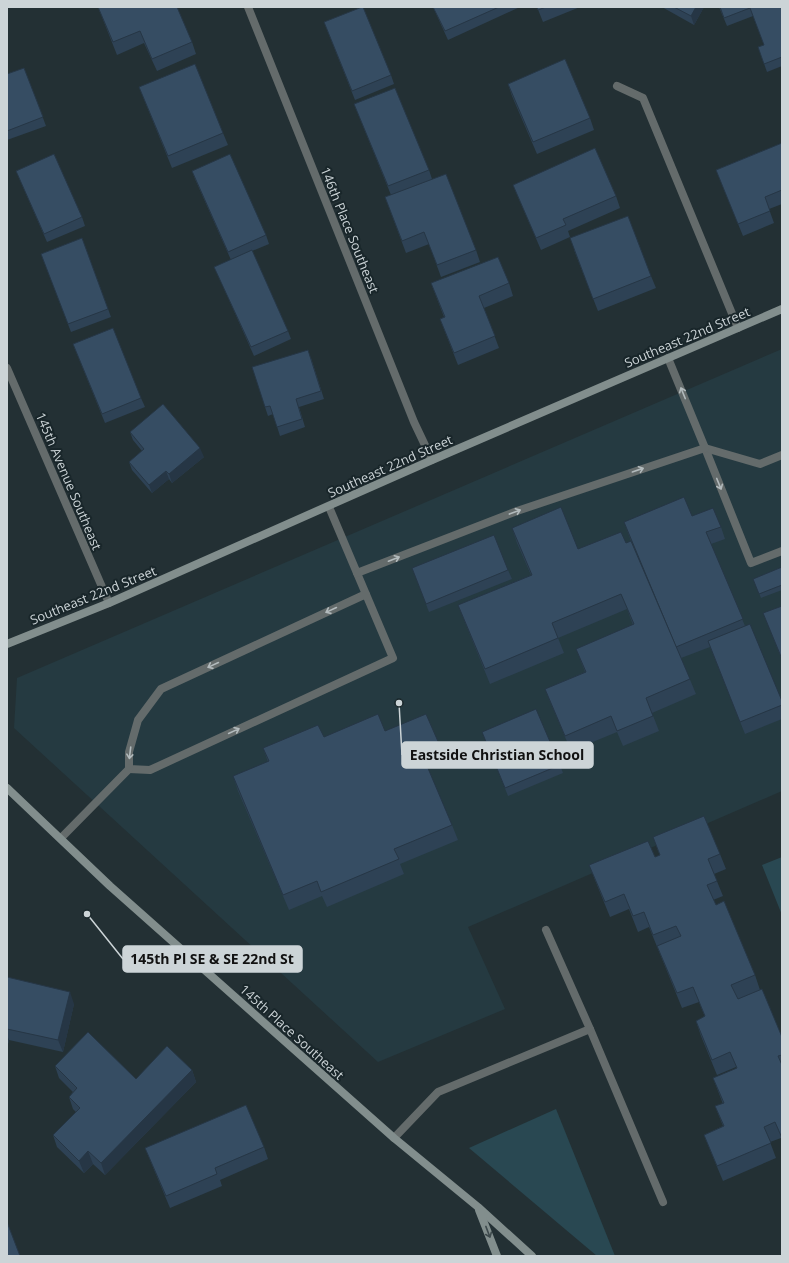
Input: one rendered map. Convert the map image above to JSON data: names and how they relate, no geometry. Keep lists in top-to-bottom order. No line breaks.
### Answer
{"streets":{"street":["146th Place Southeast","Southeast 22nd Street","145th Avenue Southeast","145th Place Southeast"]},"crossings":[["146th Place Southeast","Southeast 22nd Street"],["Southeast 22nd Street","145th Avenue Southeast"]],"places":["Eastside Christian School","145th Pl SE & SE 22nd St"]}
